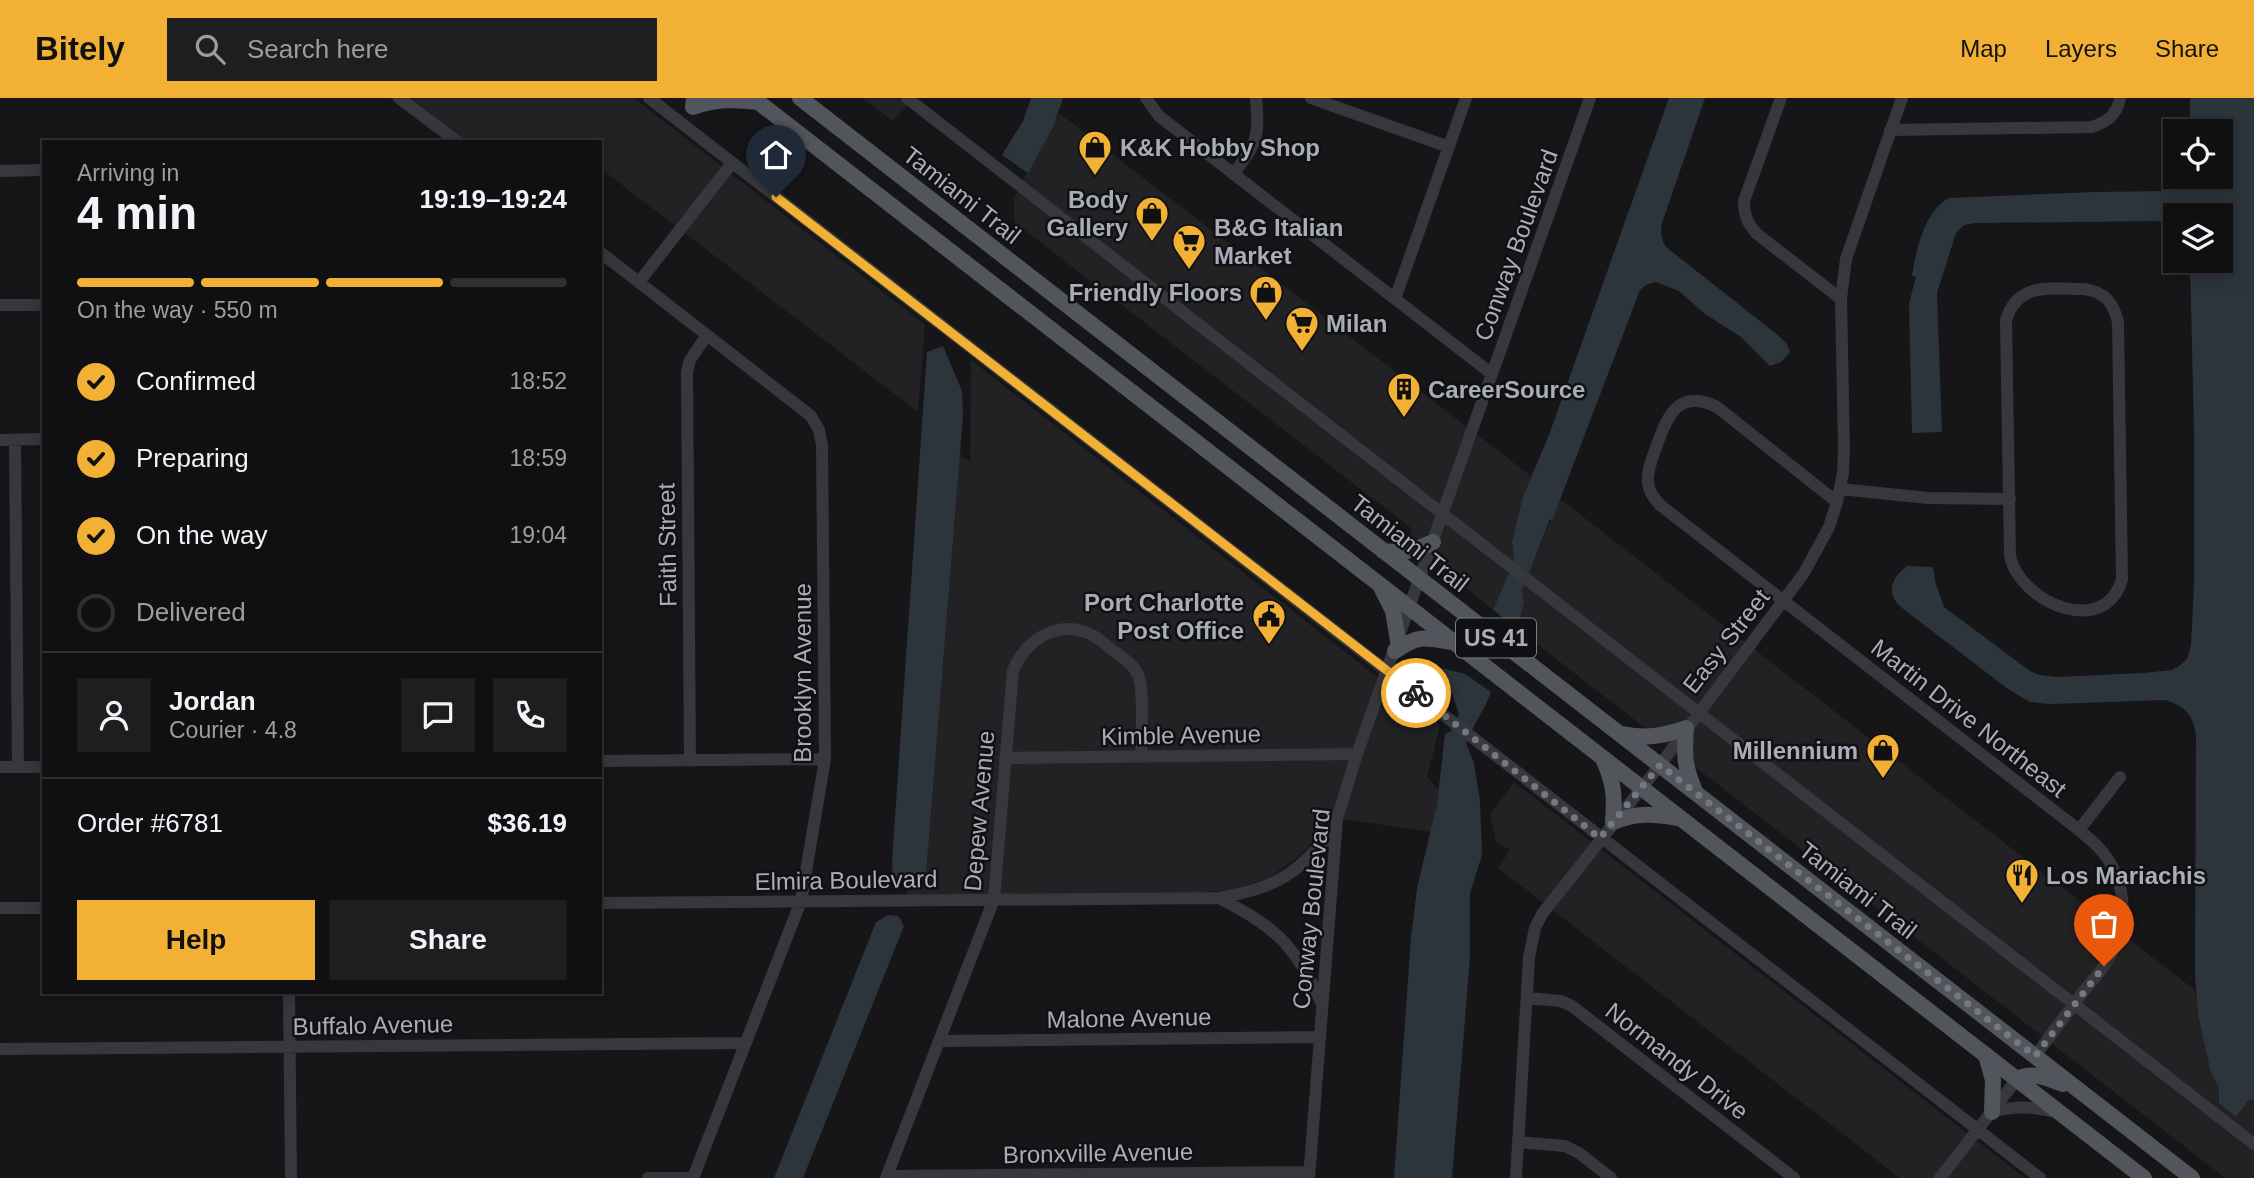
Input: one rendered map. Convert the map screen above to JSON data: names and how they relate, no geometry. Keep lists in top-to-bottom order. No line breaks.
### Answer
{"streets":{"main road":["Tamiami Trail","US 41"],"street":["Conway Boulevard","Faith Street","Easy Street","Brooklyn Avenue","Martin Drive Northeast","Kimble Avenue","Depew Avenue","Elmira Boulevard","Malone Avenue","Buffalo Avenue","Normandy Drive","Bronxville Avenue"]},"crossings":[["Tamiami Trail","Conway Boulevard"],["Tamiami Trail","Easy Street"],["Tamiami Trail","Martin Drive Northeast"],["Conway Boulevard","Kimble Avenue"],["Conway Boulevard","Elmira Boulevard"],["Conway Boulevard","Malone Avenue"],["Conway Boulevard","Bronxville Avenue"],["Faith Street","Brooklyn Avenue"],["Easy Street","Martin Drive Northeast"],["Easy Street","Normandy Drive"],["Brooklyn Avenue","Elmira Boulevard"],["Brooklyn Avenue","Buffalo Avenue"],["Kimble Avenue","Depew Avenue"],["Depew Avenue","Elmira Boulevard"],["Depew Avenue","Malone Avenue"],["Depew Avenue","Bronxville Avenue"]],"places":{"shop":["K&K Hobby Shop","Body Gallery","Friendly Floors","Millennium"],"supermarket":["B&G Italian Market","Milan"],"building":["CareerSource"],"public building":["Port Charlotte Post Office"],"restaurant":["Los Mariachis"]},"page":{"header":"Bitely","search":"Search here","nav":["Map","Layers","Share"],"heading":["4 min","Arriving in","19:19–19:24"],"panel":["Jordan","Courier · 4.8","Order #6781","$36.19"],"bar":"On the way · 550 m","list":[["Confirmed","18:52"],["Preparing","18:59"],["On the way","19:04"],"Delivered"],"buttons":["Help","Share"]}}
